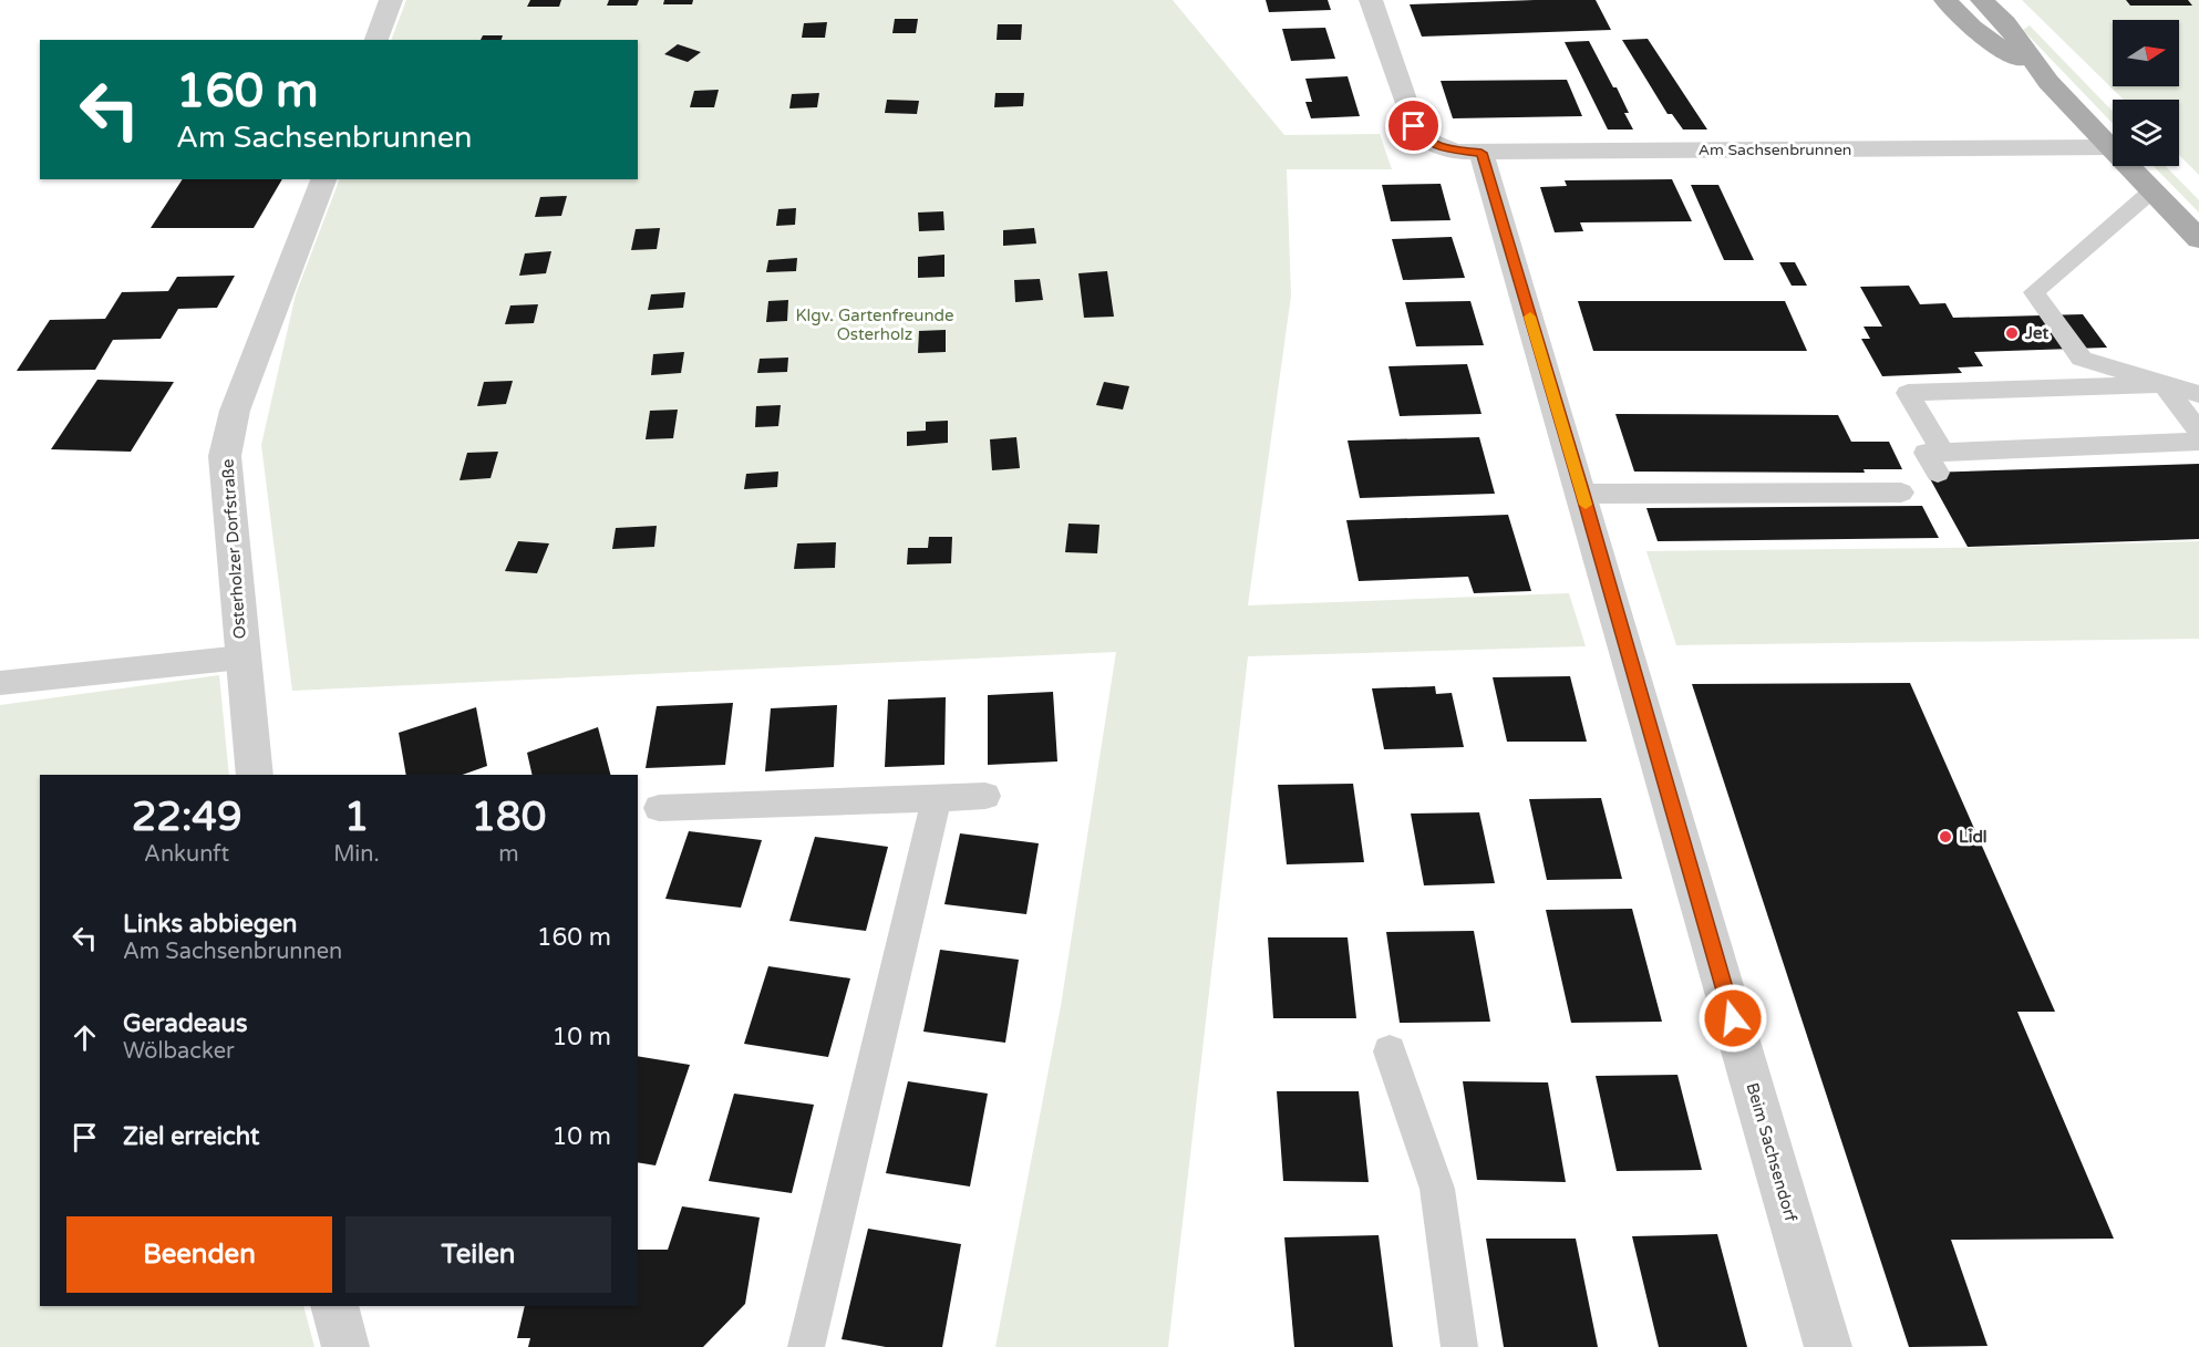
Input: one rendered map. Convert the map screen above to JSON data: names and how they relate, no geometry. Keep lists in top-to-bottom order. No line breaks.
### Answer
{"streets":{"street":["Am Sachsenbrunnen","Osterholzer Dorfstraße","Beim Sachsendorf"]},"crossings":[["Am Sachsenbrunnen","Beim Sachsendorf"]],"parks":["Klgv. Gartenfreunde Osterholz"],"places":["Jet","Lidl"],"north":"right","page":{"turn":["160 m","Am Sachsenbrunnen"],"eta":["22:49","Ankunft","1","Min.","180","m"],"list":[{"name":"Links abbiegen","note":"Am Sachsenbrunnen","value":"160 m"},{"name":"Geradeaus","note":"Wölbacker","value":"10 m"},{"name":"Ziel erreicht","value":"10 m"}],"buttons":["Beenden","Teilen"]}}
